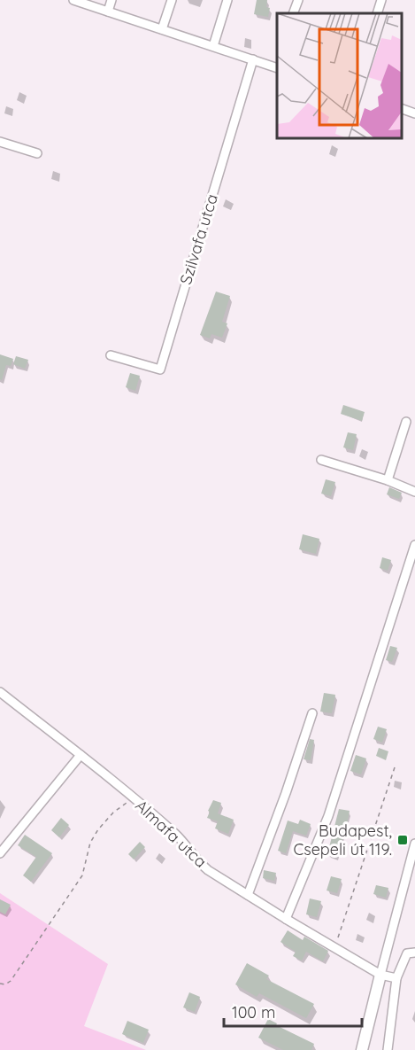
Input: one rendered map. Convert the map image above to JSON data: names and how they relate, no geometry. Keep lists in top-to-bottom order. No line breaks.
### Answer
{"streets":{"street":["Szilvafa utca","Almafa utca"]},"places":{"transit":["Budapest, Csepeli út 119."]},"scale_bar":"100 m"}
